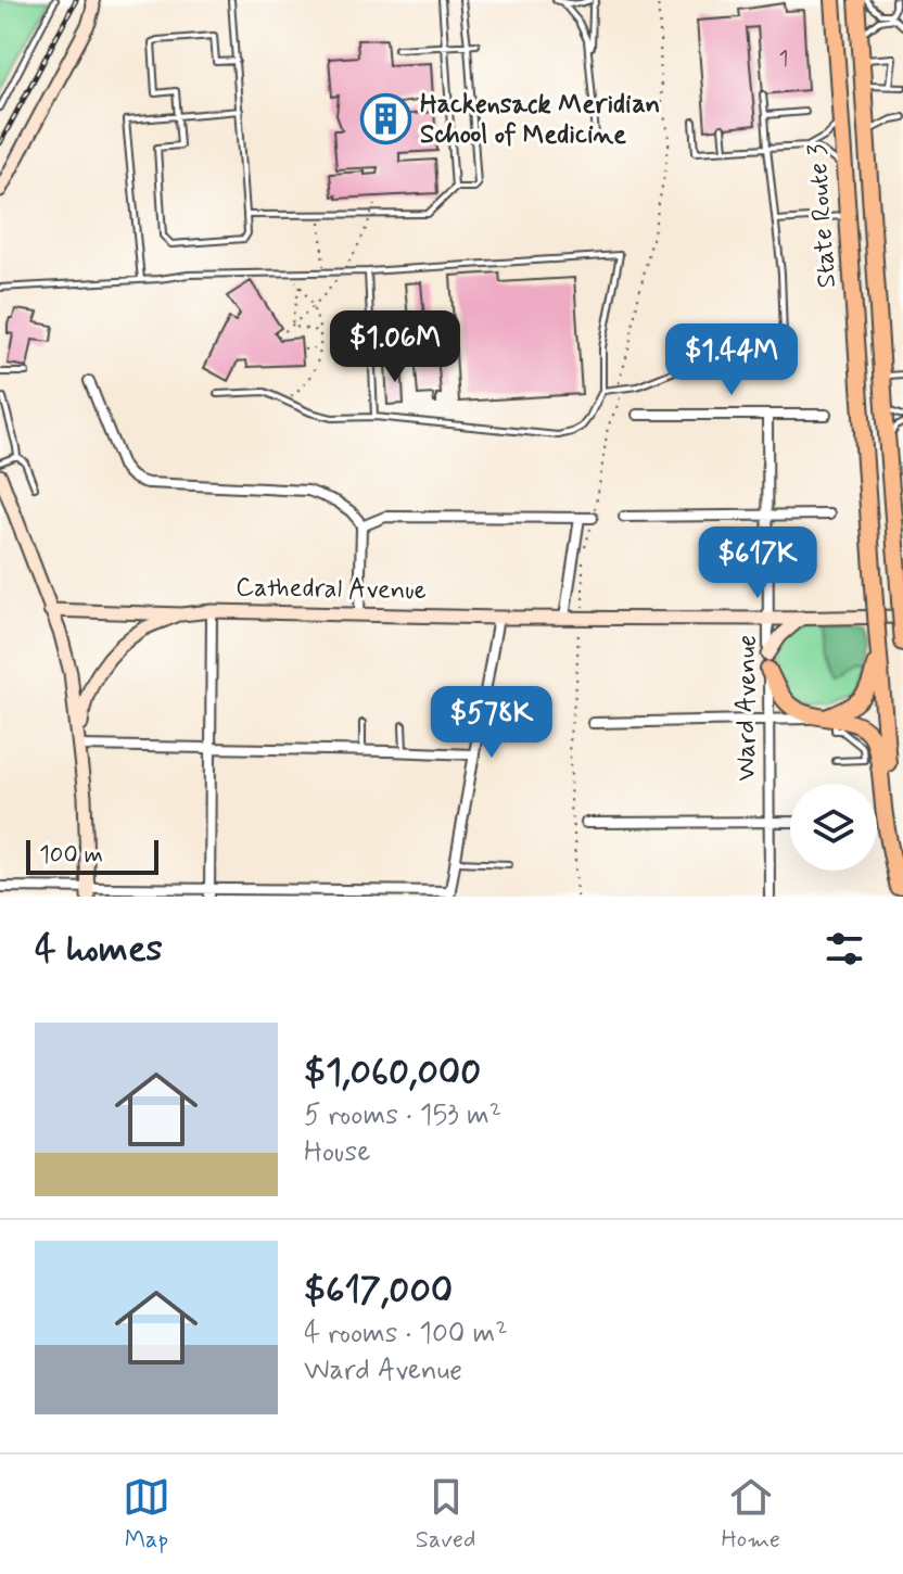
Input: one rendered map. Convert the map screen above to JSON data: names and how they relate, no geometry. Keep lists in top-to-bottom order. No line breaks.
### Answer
{"streets":{"highway":["State Route 3"],"main road":["Cathedral Avenue"],"street":["Ward Avenue"]},"crossings":[["State Route 3","Cathedral Avenue"],["Cathedral Avenue","Ward Avenue"]],"places":{"building":["Hackensack Meridian School of Medicine"]},"house_numbers":["1"],"scale_bar":"100 m","page":{"price":["$1.06M","$1.44M","$617K","$578K"],"scale":"100 m","heading":"4 homes","list":[{"name":"$1,060,000","note":"5 rooms · 153 m² · House"},{"name":"$617,000","note":"4 rooms · 100 m² · Ward Avenue"}],"tabs":["Map","Saved","Home"]}}
